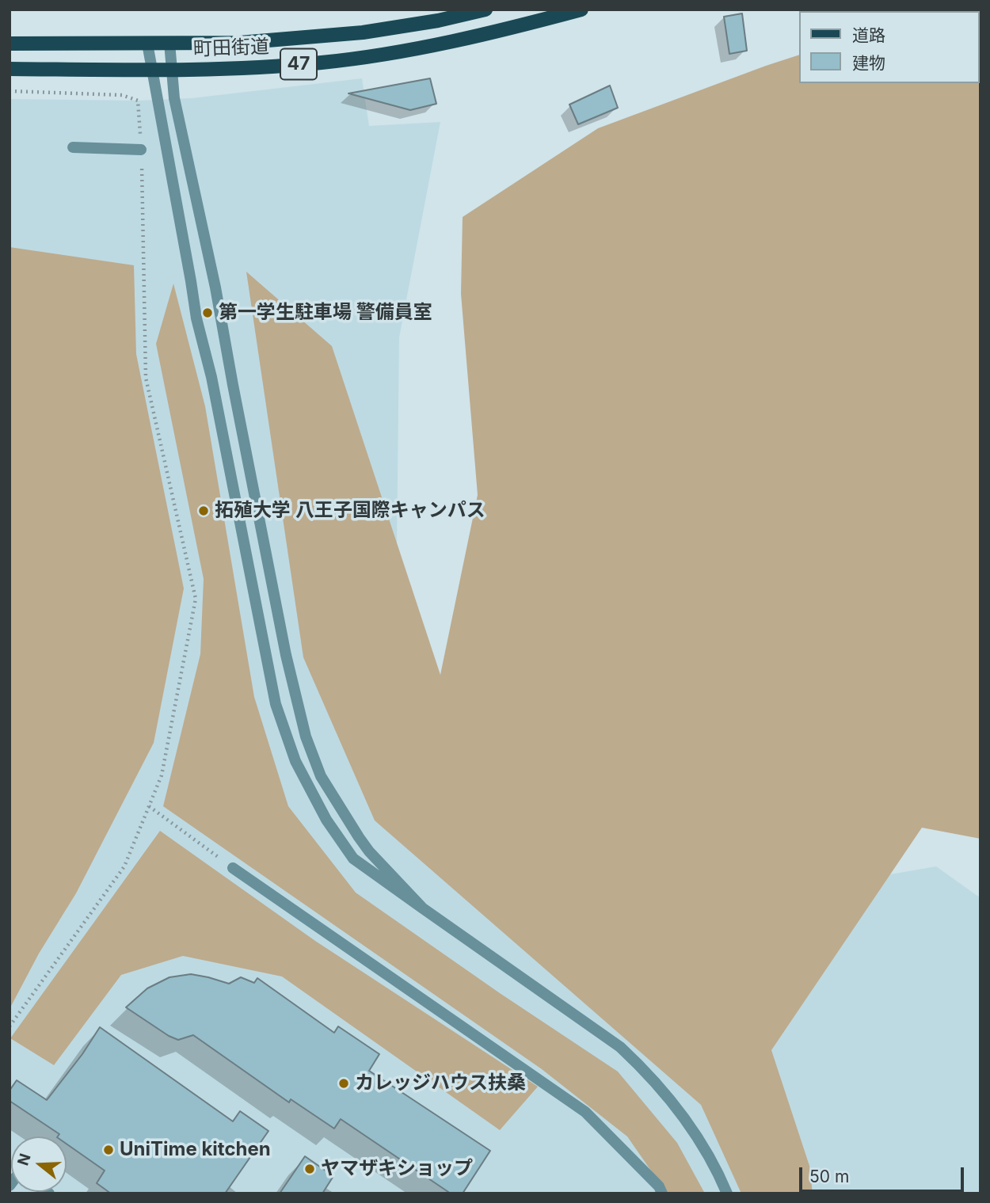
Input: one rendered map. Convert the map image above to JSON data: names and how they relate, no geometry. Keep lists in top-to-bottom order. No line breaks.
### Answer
{"streets":{"main road":["町田街道","47"]},"places":["第一学生駐車場 警備員室","拓殖大学 八王子国際キャンパス","カレッジハウス扶桑","UniTime kitchen","ヤマザキショップ"],"legend":["道路","建物"],"scale_bar":"50 m","north":"left"}
